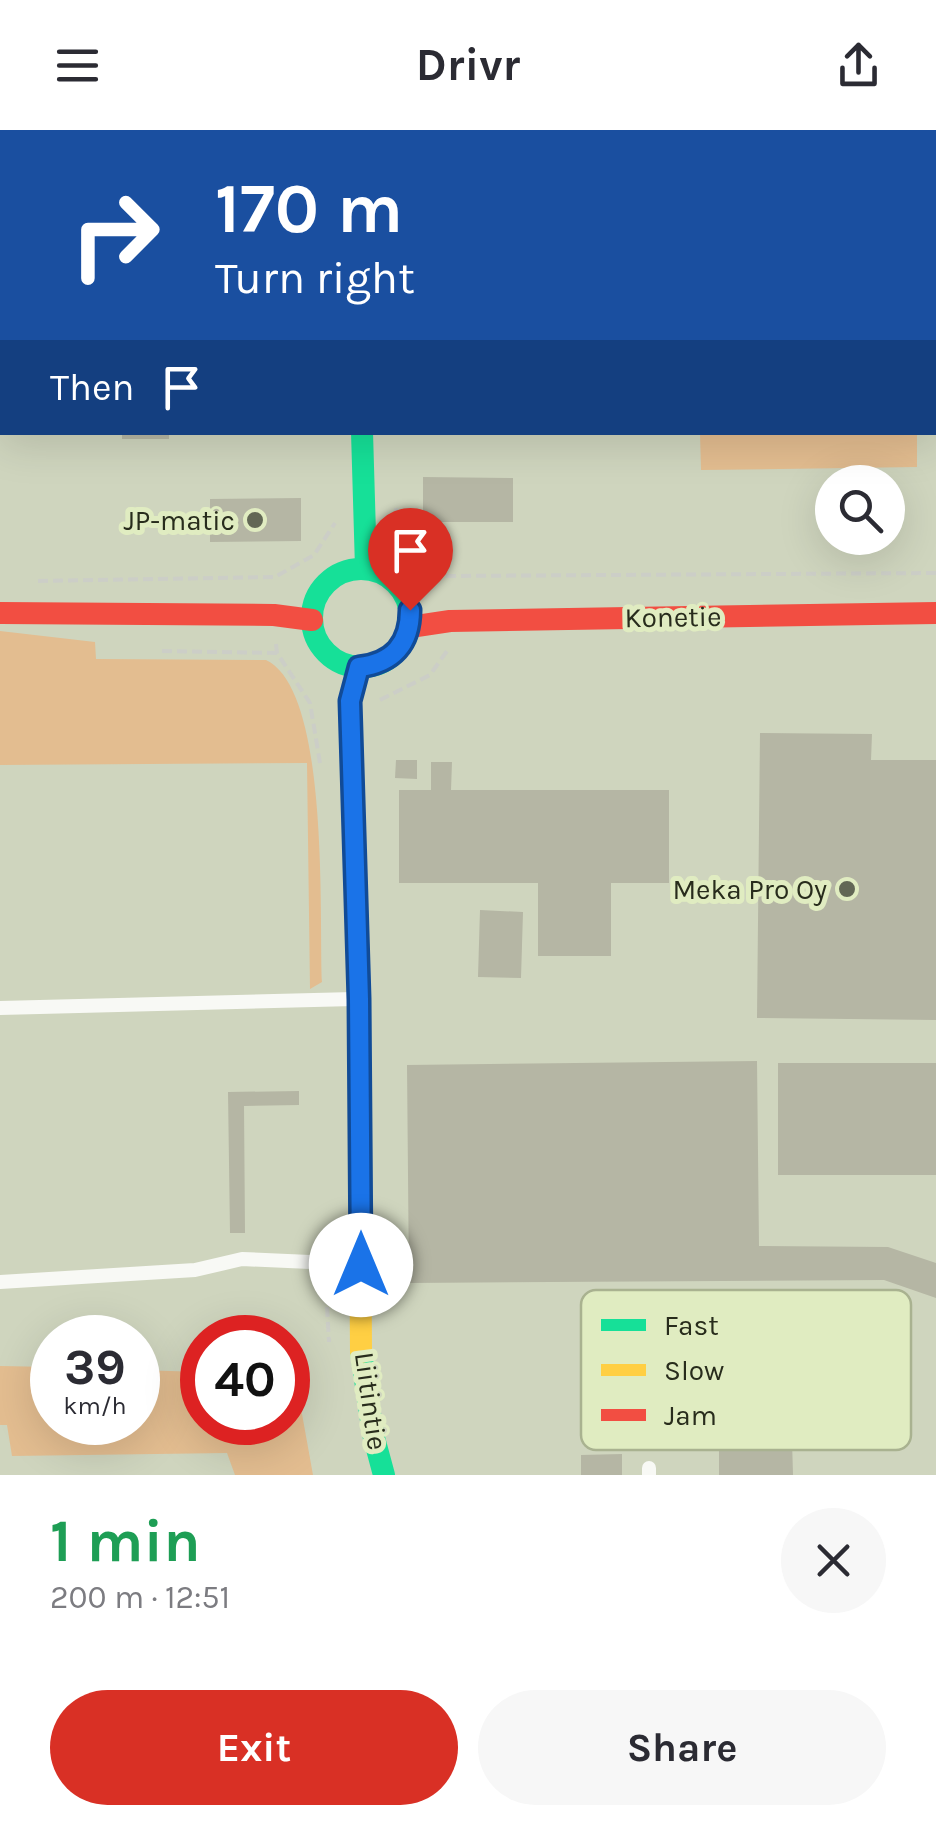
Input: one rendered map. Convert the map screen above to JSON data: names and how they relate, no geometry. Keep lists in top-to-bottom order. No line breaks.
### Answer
{"streets":{"street":["Konetie","Liitintie"]},"crossings":[["Konetie","Liitintie"]],"places":["JP-matic","Meka Pro Oy"],"legend":["Fast","Slow","Jam"],"page":{"header":"Drivr","turn":["170 m","Turn right"],"then":"Then","speed":"39 km/h","limit":"40","heading":["1 min","200 m · 12:51"],"buttons":["Exit","Share"]}}
